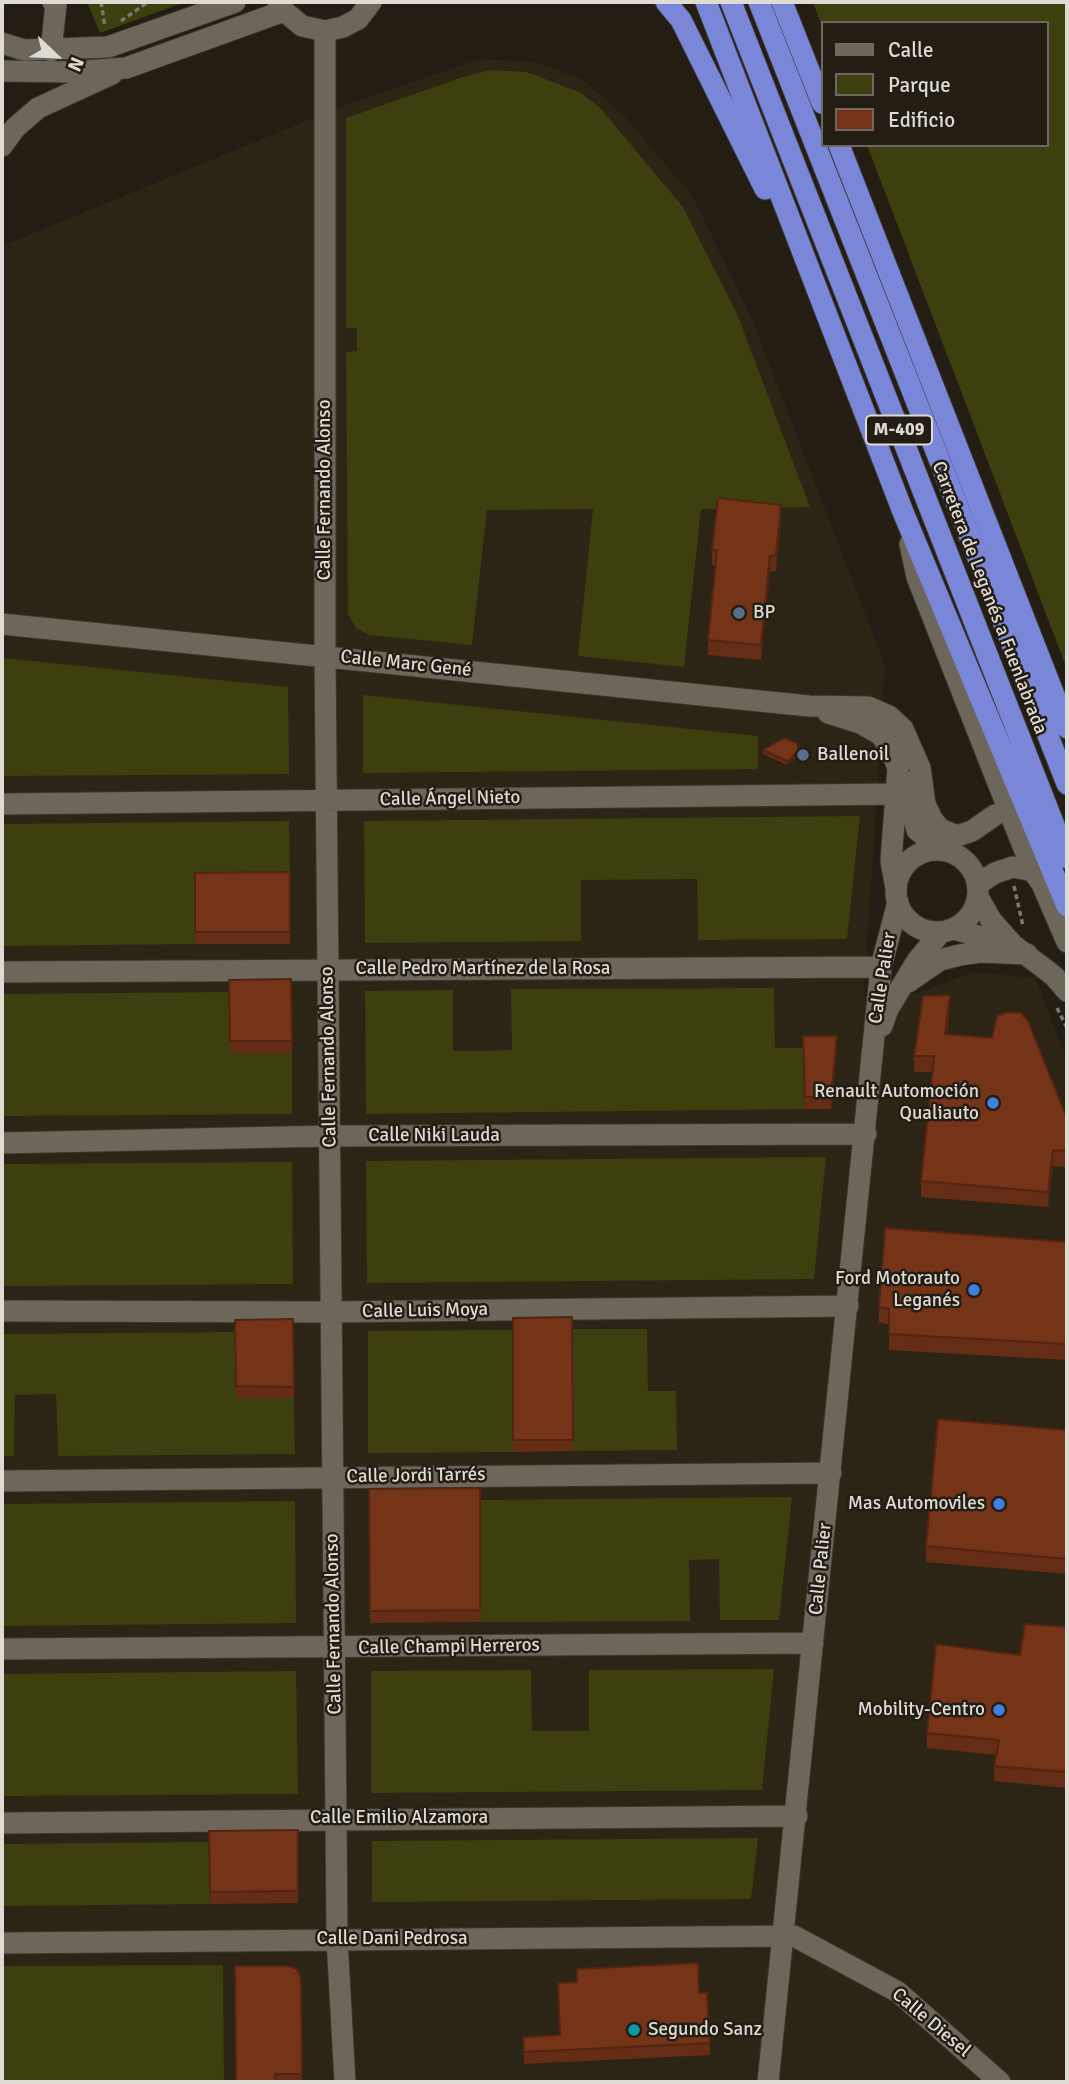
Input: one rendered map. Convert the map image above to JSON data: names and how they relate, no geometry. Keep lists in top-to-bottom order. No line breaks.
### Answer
{"streets":{"highway":["M-409","Carretera de Leganés a Fuenlabrada"],"street":["Calle Fernando Alonso","Calle Marc Gené","Calle Ángel Nieto","Calle Pedro Martínez de la Rosa","Calle Palier","Calle Niki Lauda","Calle Luis Moya","Calle Jordi Tarrés","Calle Champi Herreros","Calle Emilio Alzamora","Calle Dani Pedrosa","Calle Diesel"]},"crossings":[["Calle Fernando Alonso","Calle Marc Gené"],["Calle Fernando Alonso","Calle Ángel Nieto"],["Calle Fernando Alonso","Calle Pedro Martínez de la Rosa"],["Calle Fernando Alonso","Calle Niki Lauda"],["Calle Fernando Alonso","Calle Luis Moya"],["Calle Fernando Alonso","Calle Jordi Tarrés"],["Calle Fernando Alonso","Calle Champi Herreros"],["Calle Fernando Alonso","Calle Emilio Alzamora"],["Calle Fernando Alonso","Calle Dani Pedrosa"],["Calle Marc Gené","Calle Palier"],["Calle Ángel Nieto","Calle Palier"],["Calle Pedro Martínez de la Rosa","Calle Palier"],["Calle Palier","Calle Niki Lauda"],["Calle Palier","Calle Luis Moya"],["Calle Palier","Calle Jordi Tarrés"],["Calle Palier","Calle Champi Herreros"],["Calle Palier","Calle Emilio Alzamora"],["Calle Palier","Calle Dani Pedrosa"],["Calle Palier","Calle Diesel"],["Calle Dani Pedrosa","Calle Diesel"]],"places":["BP","Ballenoil","Renault Automoción Qualiauto","Ford Motorauto Leganés","Mas Automoviles","Mobility-Centro","Segundo Sanz"],"legend":["Calle","Parque","Edificio"],"north":"bottom right"}
